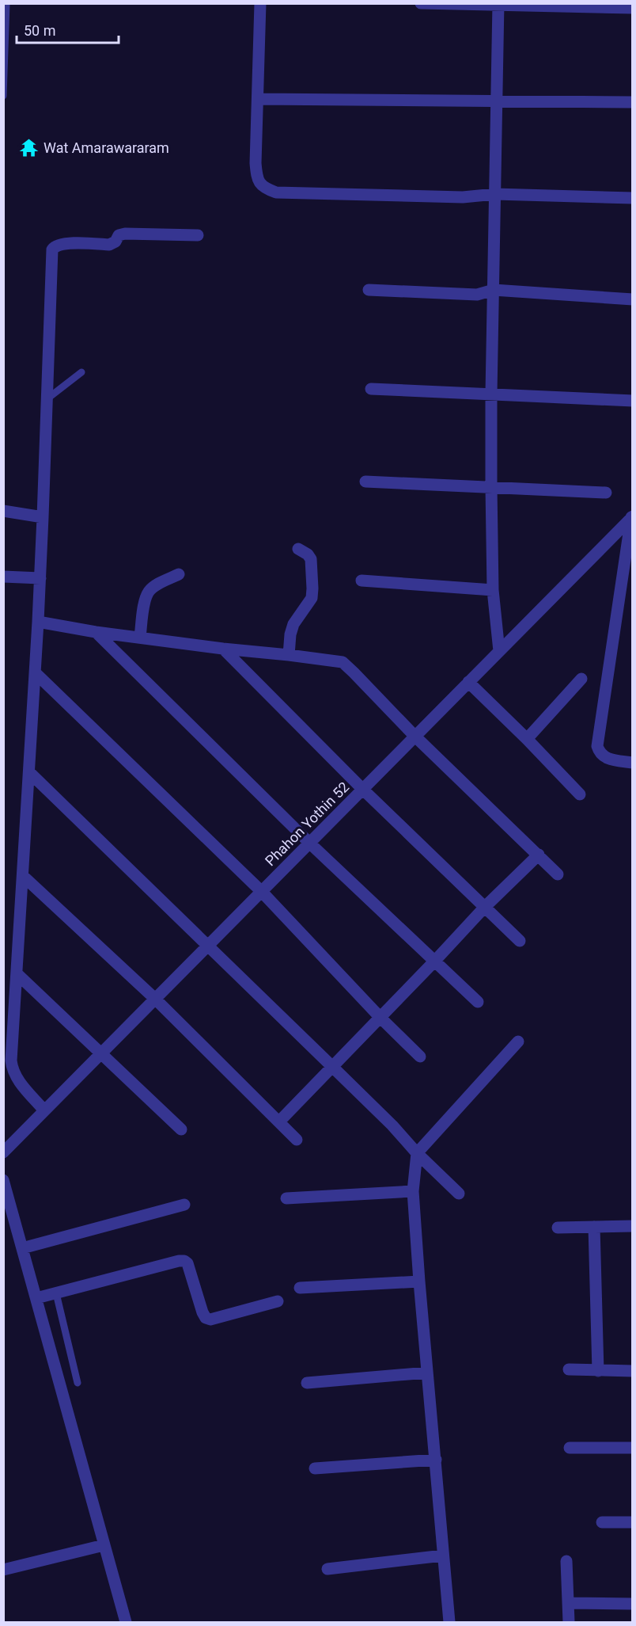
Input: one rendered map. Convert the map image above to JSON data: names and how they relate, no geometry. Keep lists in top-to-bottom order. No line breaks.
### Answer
{"streets":{"street":["Phahon Yothin 52"]},"places":{"temple":["Wat Amarawararam"]},"scale_bar":"50 m"}
